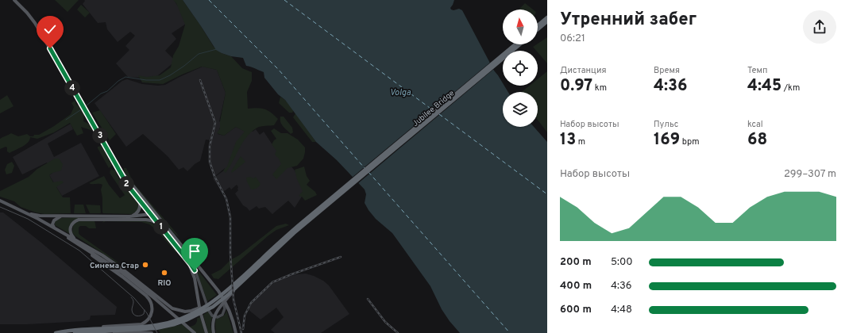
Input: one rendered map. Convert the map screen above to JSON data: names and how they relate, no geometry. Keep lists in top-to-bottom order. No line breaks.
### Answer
{"streets":{"highway":["Jubilee Bridge"]},"water":["Volga"],"places":["Синема Стар","RIO"],"north":"top","page":{"heading":["Утренний забег","06:21"],"stats":[["Дистанция","0.97 km"],["Время","4:36"],["Темп","4:45 /km"],["Набор высоты","13 m"],["Пульс","169 bpm"],["kcal","68"]],"pins":["4","3","2","1"],"chart":["Набор высоты","299–307 m"],"list":[{"name":"200 m","note":"5:00"},{"name":"400 m","note":"4:36"},{"name":"600 m","note":"4:48"}]}}
